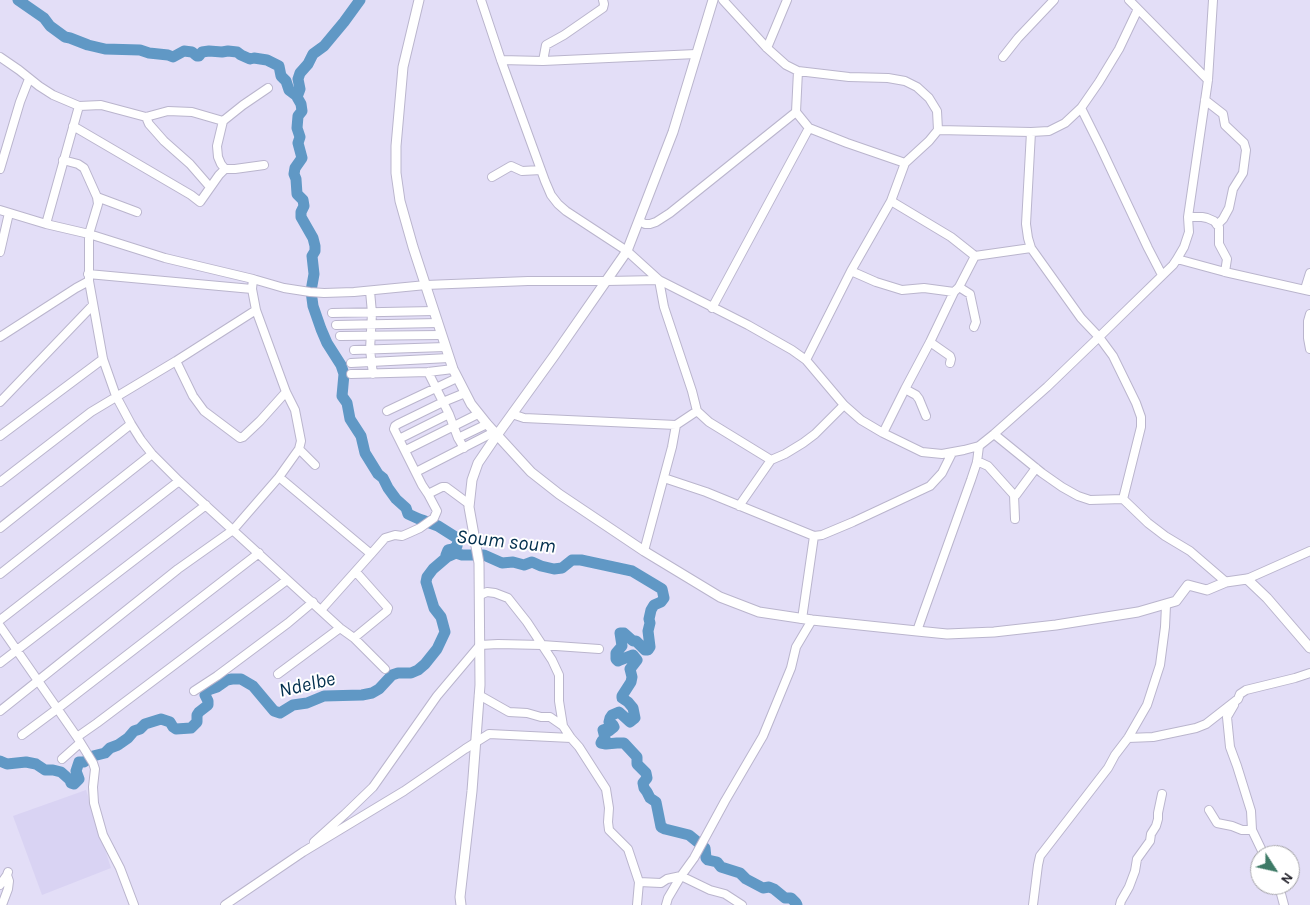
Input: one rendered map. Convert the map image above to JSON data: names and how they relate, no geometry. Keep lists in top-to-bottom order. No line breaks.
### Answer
{"water":["Soum soum","Ndelbe"],"north":"bottom right"}
